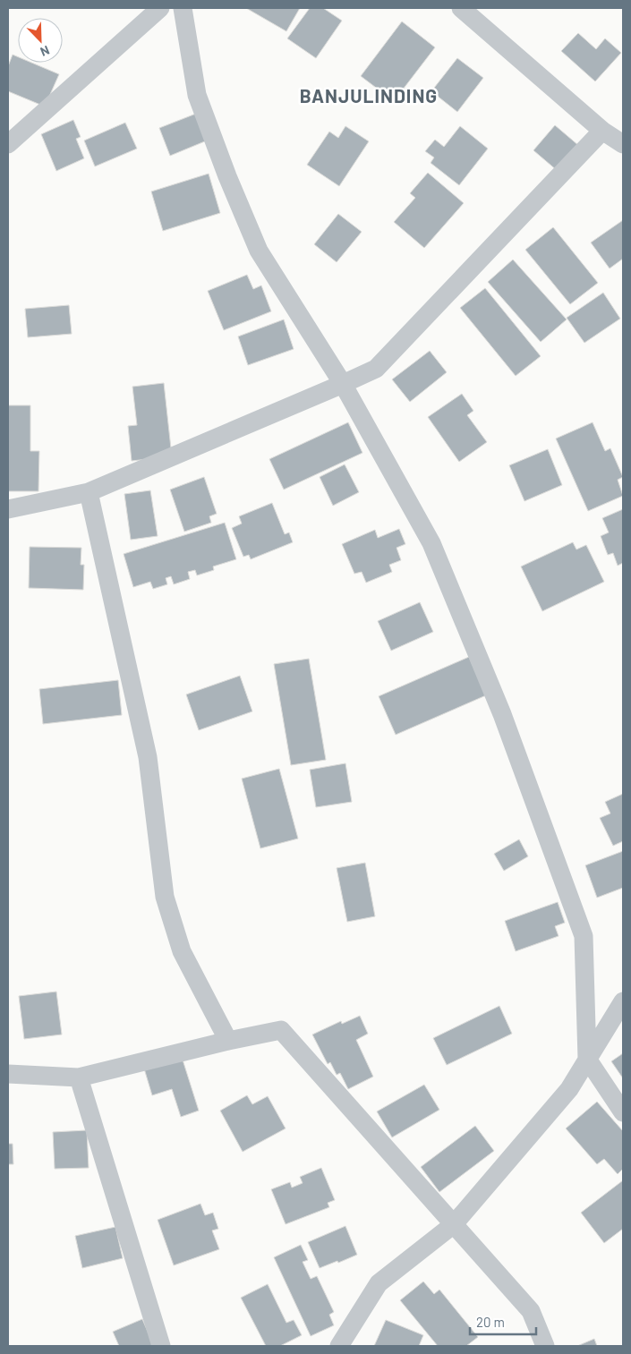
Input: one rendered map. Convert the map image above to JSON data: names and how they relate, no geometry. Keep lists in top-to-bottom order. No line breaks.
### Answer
{"districts":["BANJULINDING"],"scale_bar":"20 m","north":"bottom right"}
